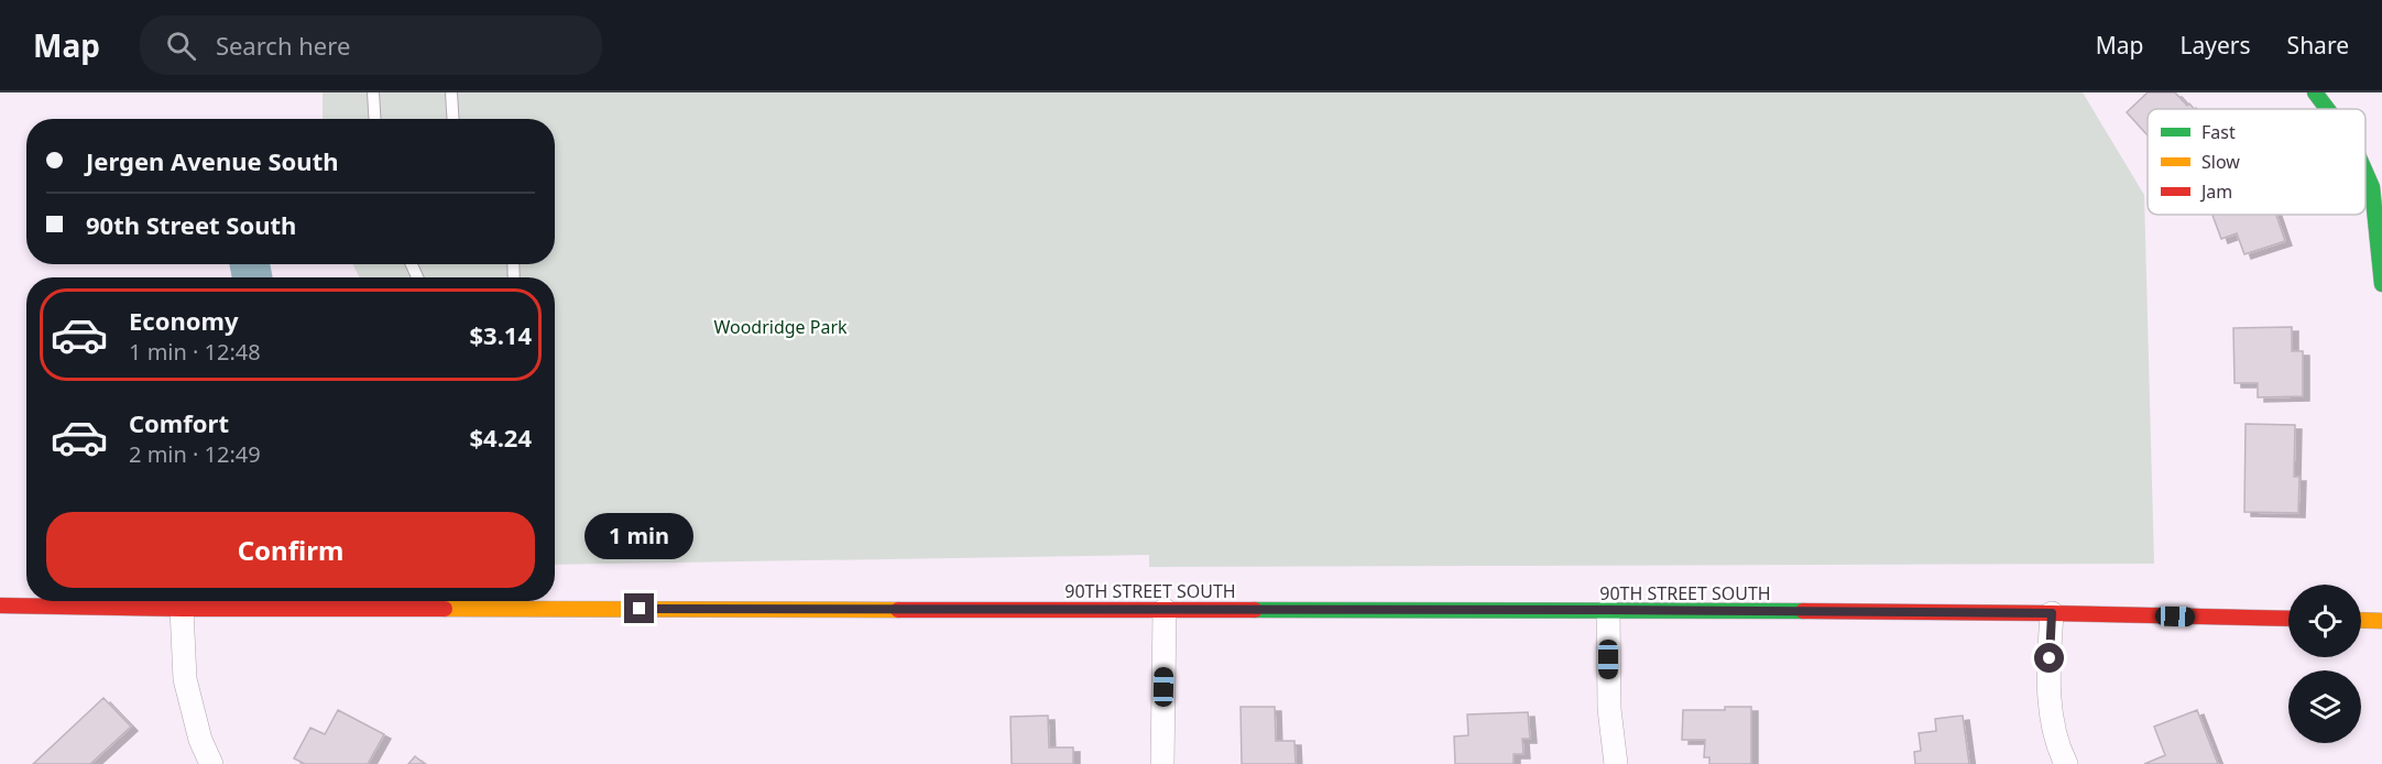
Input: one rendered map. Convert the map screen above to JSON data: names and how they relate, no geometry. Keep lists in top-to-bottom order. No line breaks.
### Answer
{"streets":{"street":["90TH STREET SOUTH"]},"parks":["Woodridge Park"],"legend":["Fast","Slow","Jam"],"page":{"header":"Map","search":"Search here","nav":["Map","Layers","Share"],"banner":["Jergen Avenue South","90th Street South"],"list":[{"name":"Economy","note":"1 min · 12:48","value":"$3.14"},{"name":"Comfort","note":"2 min · 12:49","value":"$4.24"}],"buttons":"Confirm","bubble":"1 min"}}
